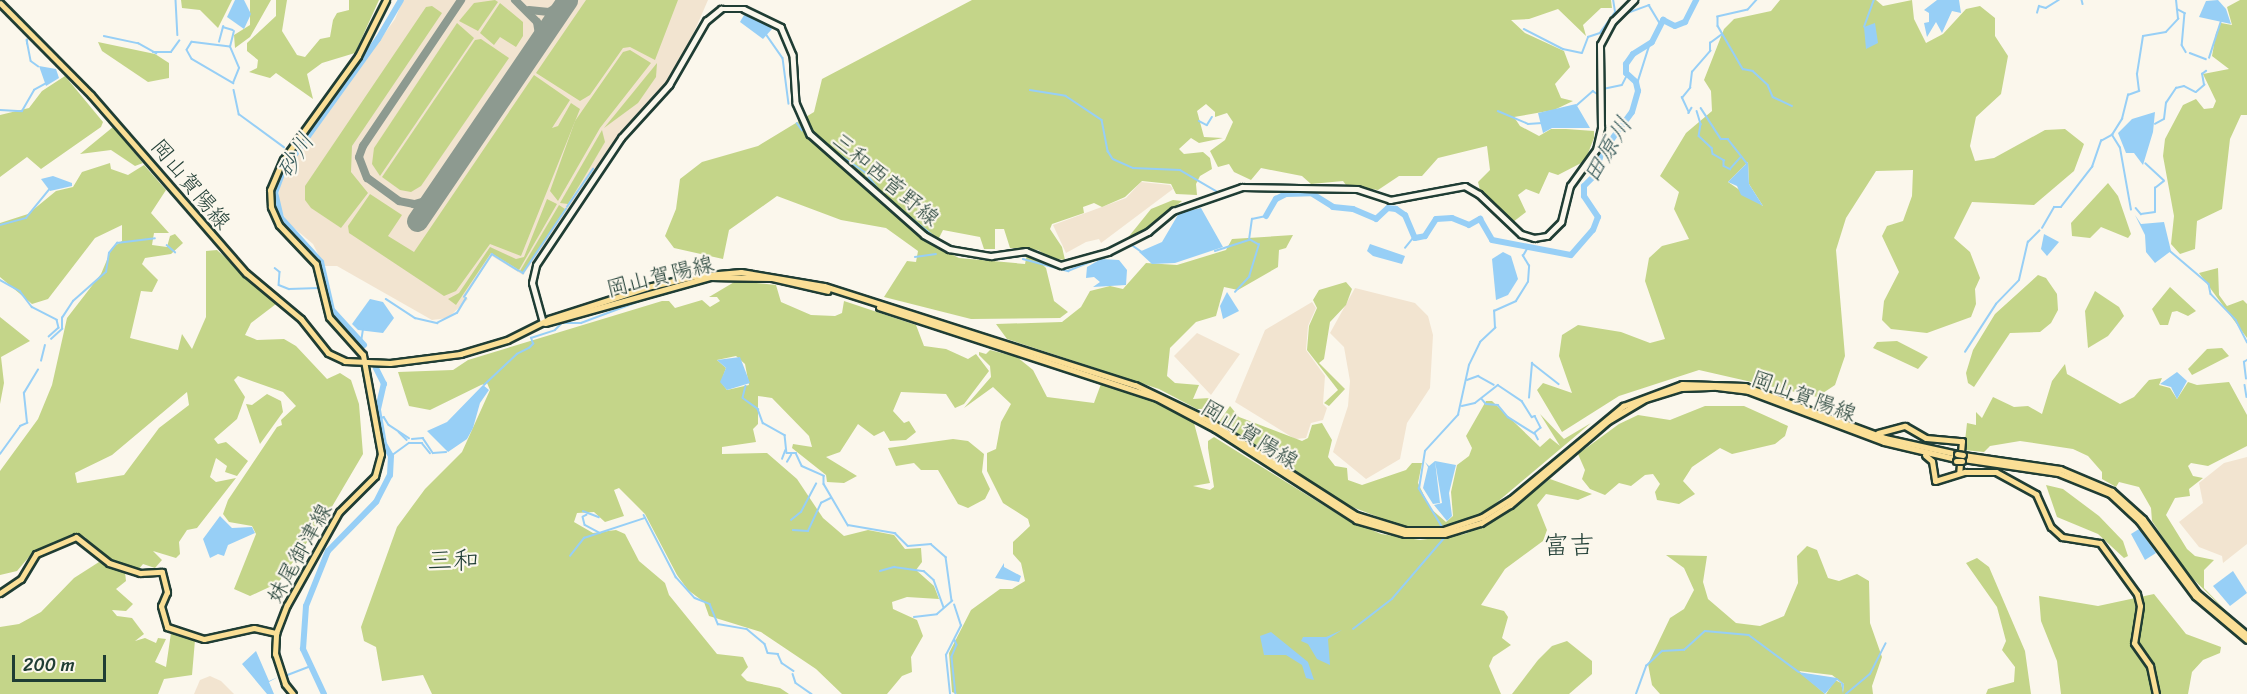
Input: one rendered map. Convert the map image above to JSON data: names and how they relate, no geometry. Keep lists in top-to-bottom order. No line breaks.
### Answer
{"streets":{"main road":["三和西菅野線","岡山賀陽線","妹尾御津線"]},"crossings":[["三和西菅野線","岡山賀陽線"],["岡山賀陽線","妹尾御津線"]],"districts":["富吉","三和"],"water":["田原川","砂川"],"scale_bar":"200 m"}
